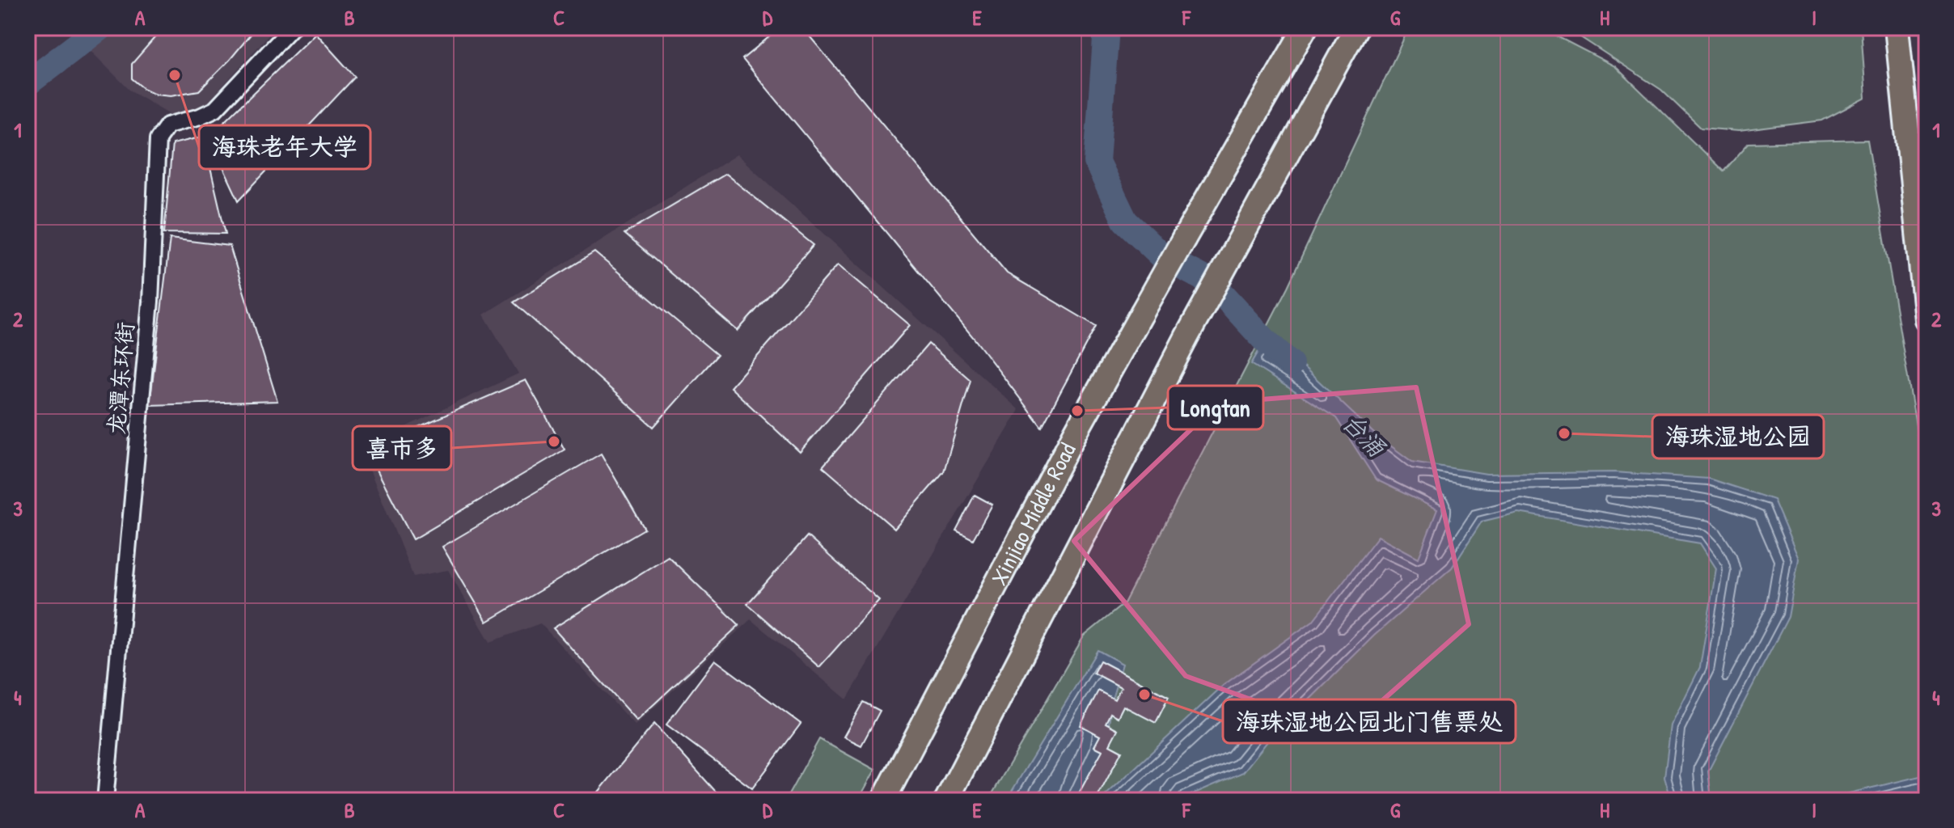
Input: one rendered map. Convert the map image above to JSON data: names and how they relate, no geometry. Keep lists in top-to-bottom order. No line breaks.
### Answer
{"streets":{"highway":["Xinjiao Middle Road"],"street":["龙潭东环街"]},"water":["台涌"],"places":["海珠老年大学","Longtan","海珠湿地公园","喜市多","海珠湿地公园北门售票处"],"grid":{"columns":["A","B","C","D","E","F","G","H","I"],"rows":["1","2","3","4"]}}
